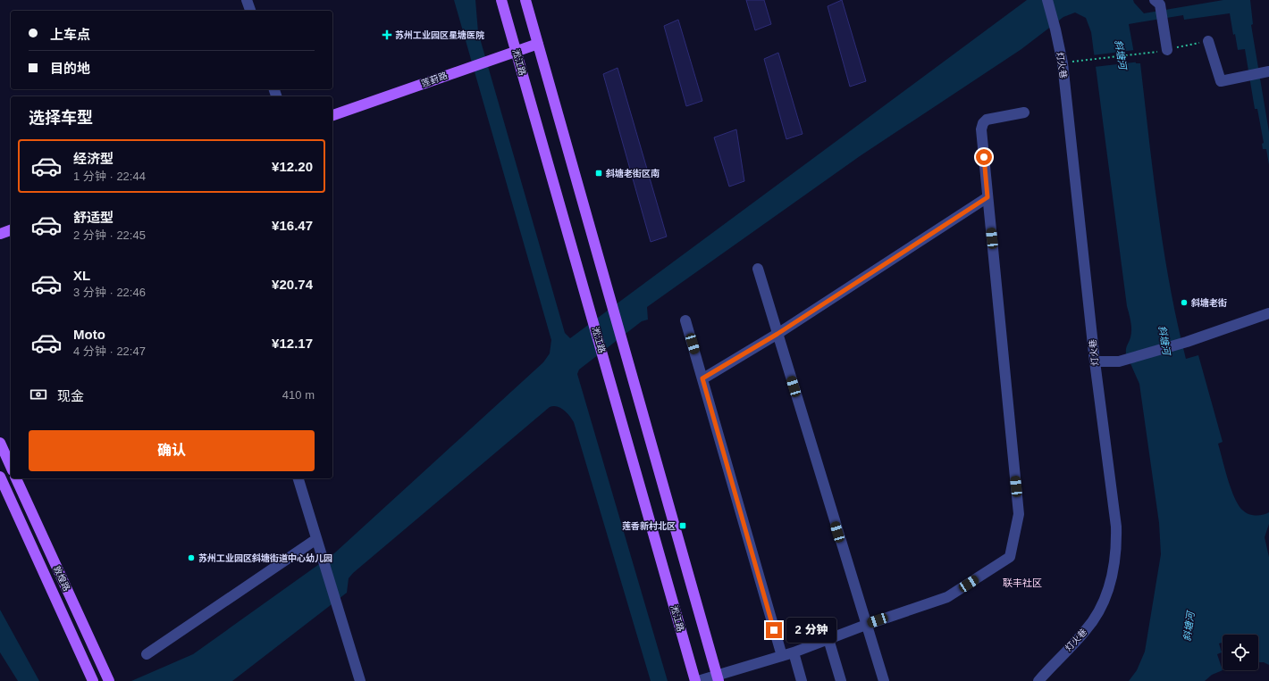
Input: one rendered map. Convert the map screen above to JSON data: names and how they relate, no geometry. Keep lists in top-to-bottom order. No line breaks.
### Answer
{"streets":{"main road":["淞江路","莲葑路","敦煌路"],"street":["灯火巷"]},"crossings":[["淞江路","莲葑路"]],"districts":["联丰社区"],"water":["斜塘河"],"places":{"health":["苏州工业园区星塘医院"],"transit":["斜塘老街区南","莲香新村北区"],"other":["斜塘老街","苏州工业园区斜塘街道中心幼儿园"]},"page":{"banner":["上车点","目的地"],"heading":"选择车型","list":[{"name":"经济型","note":"1 分钟 · 22:44","value":"¥12.20"},{"name":"舒适型","note":"2 分钟 · 22:45","value":"¥16.47"},{"name":"XL","note":"3 分钟 · 22:46","value":"¥20.74"},{"name":"Moto","note":"4 分钟 · 22:47","value":"¥12.17"}],"pay":["现金","410 m"],"buttons":"确认","bubble":"2 分钟"}}
